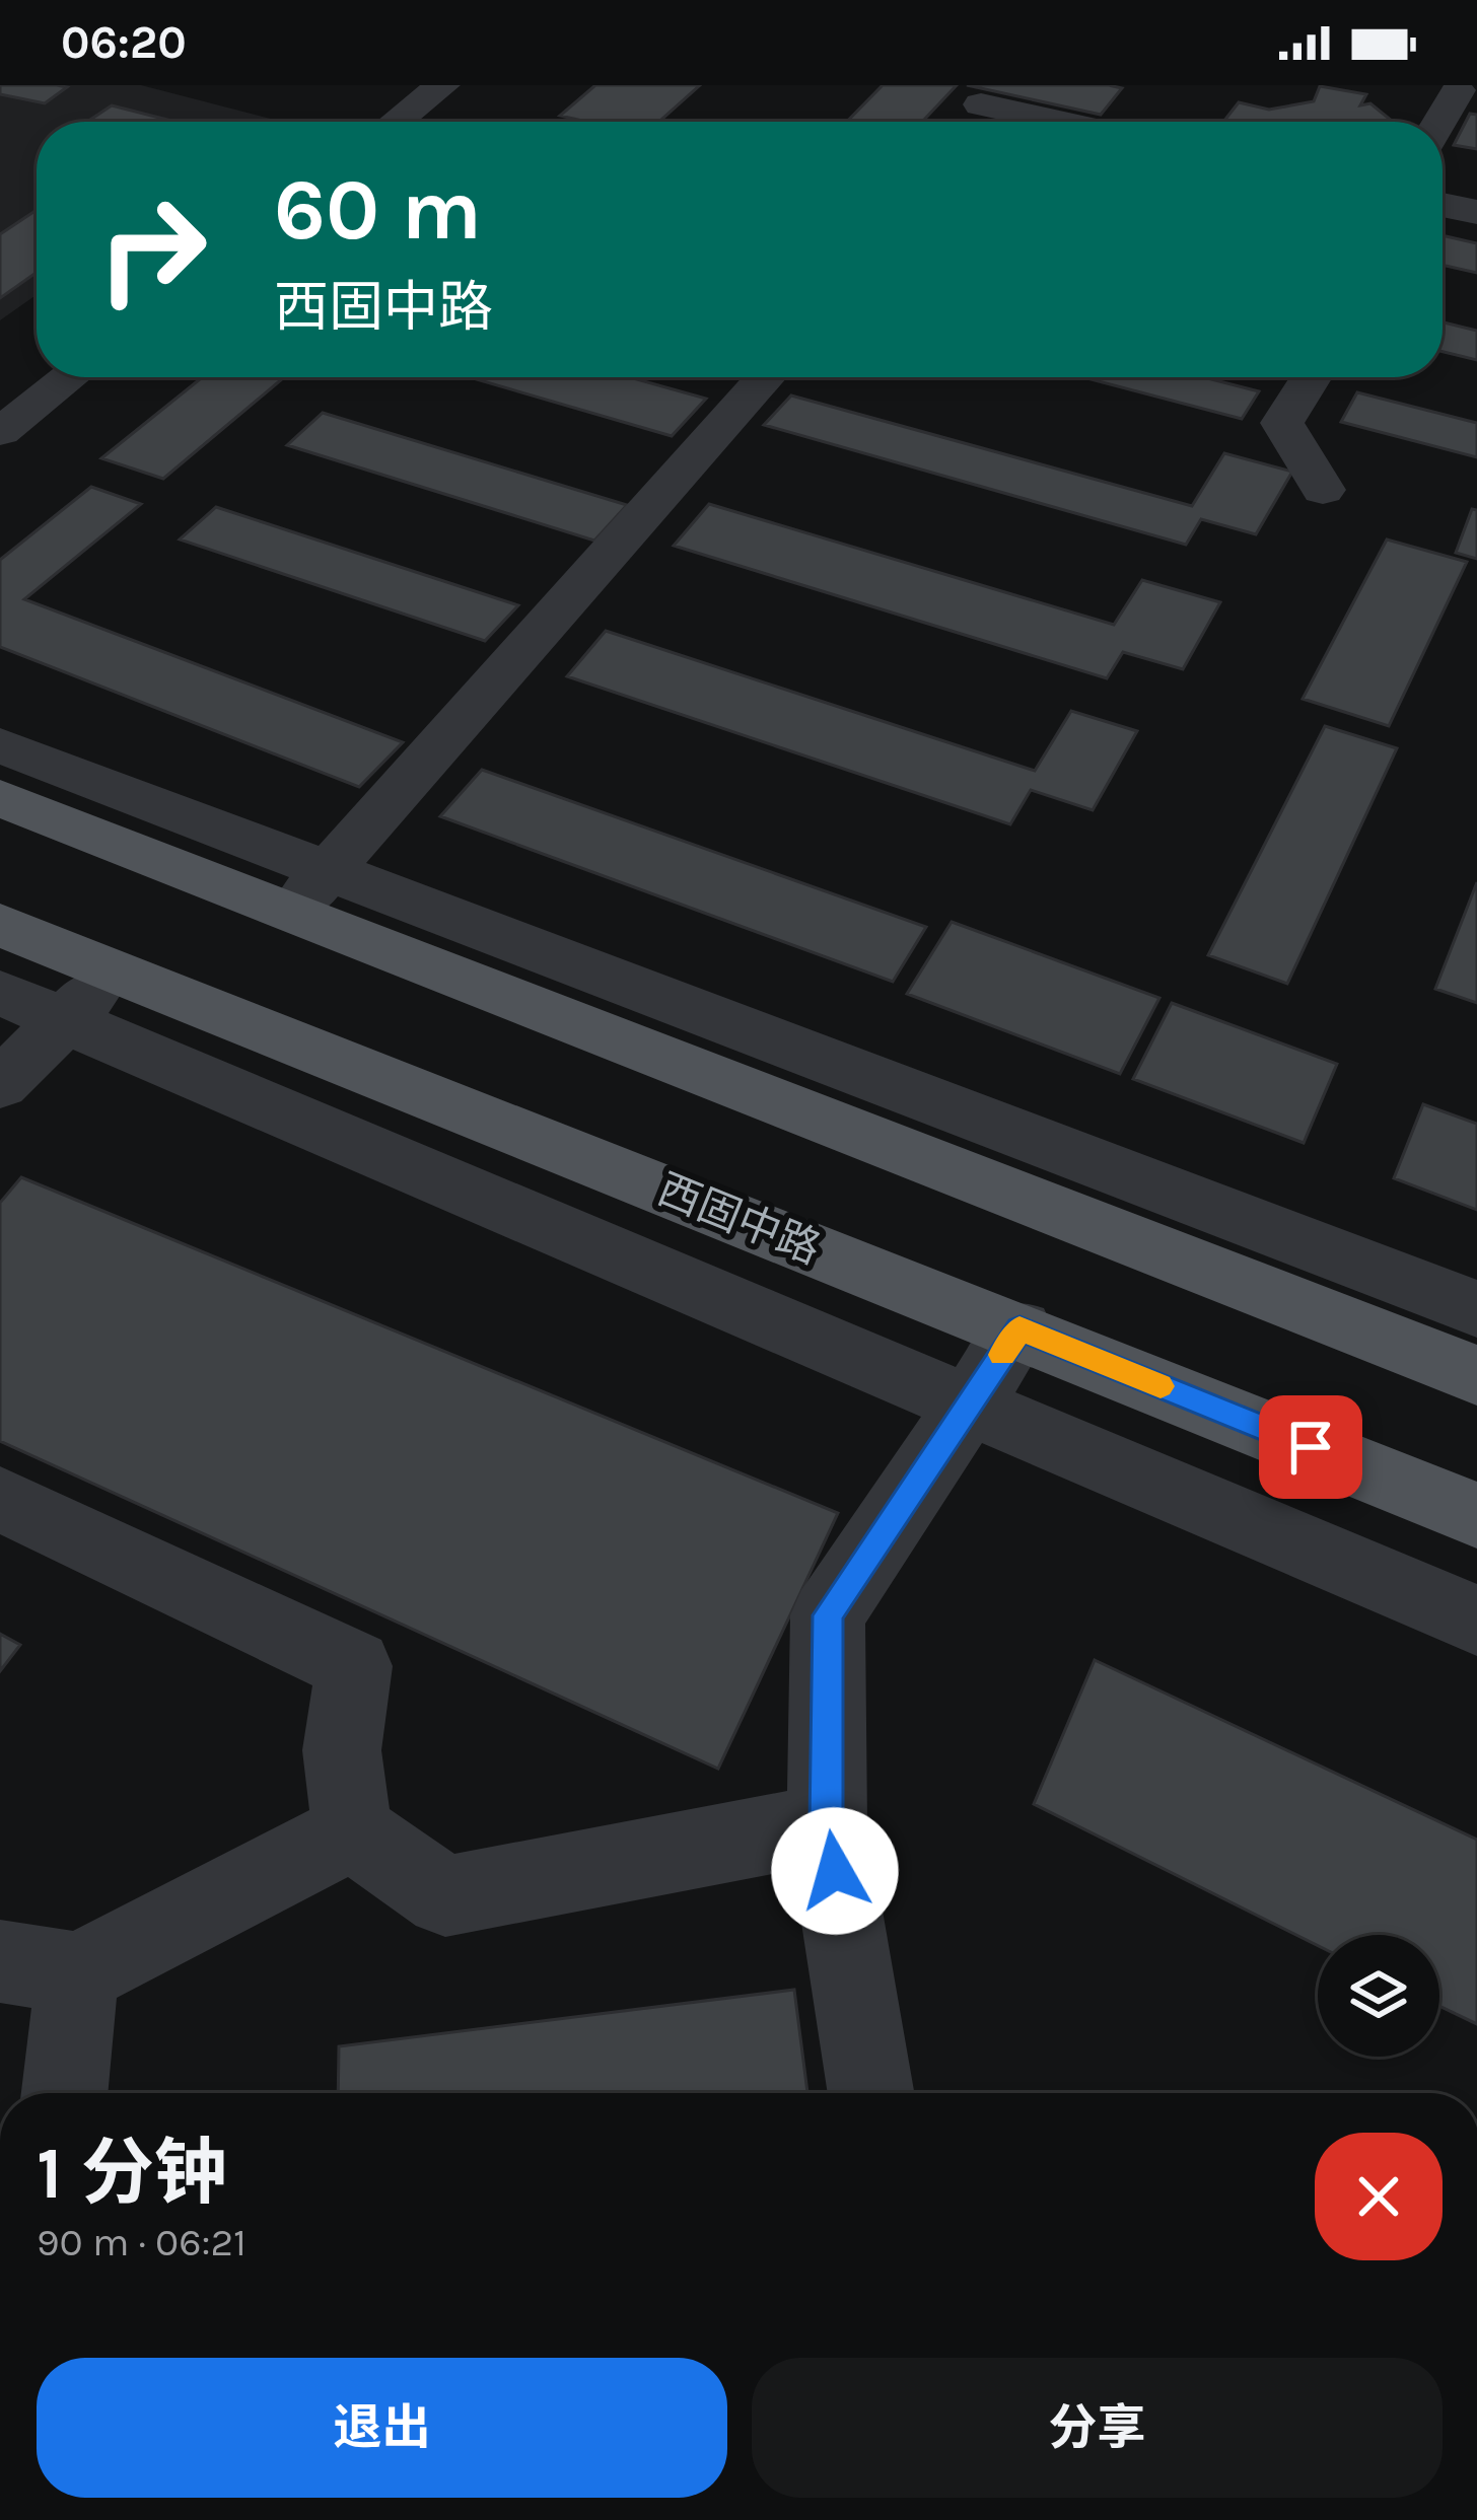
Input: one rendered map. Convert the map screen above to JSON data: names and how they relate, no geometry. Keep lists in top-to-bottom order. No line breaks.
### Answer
{"streets":{"main road":["西固中路"]},"page":{"status":"06:20","turn":["60 m","西固中路"],"heading":["1 分钟","90 m · 06:21"],"buttons":["退出","分享"]}}
